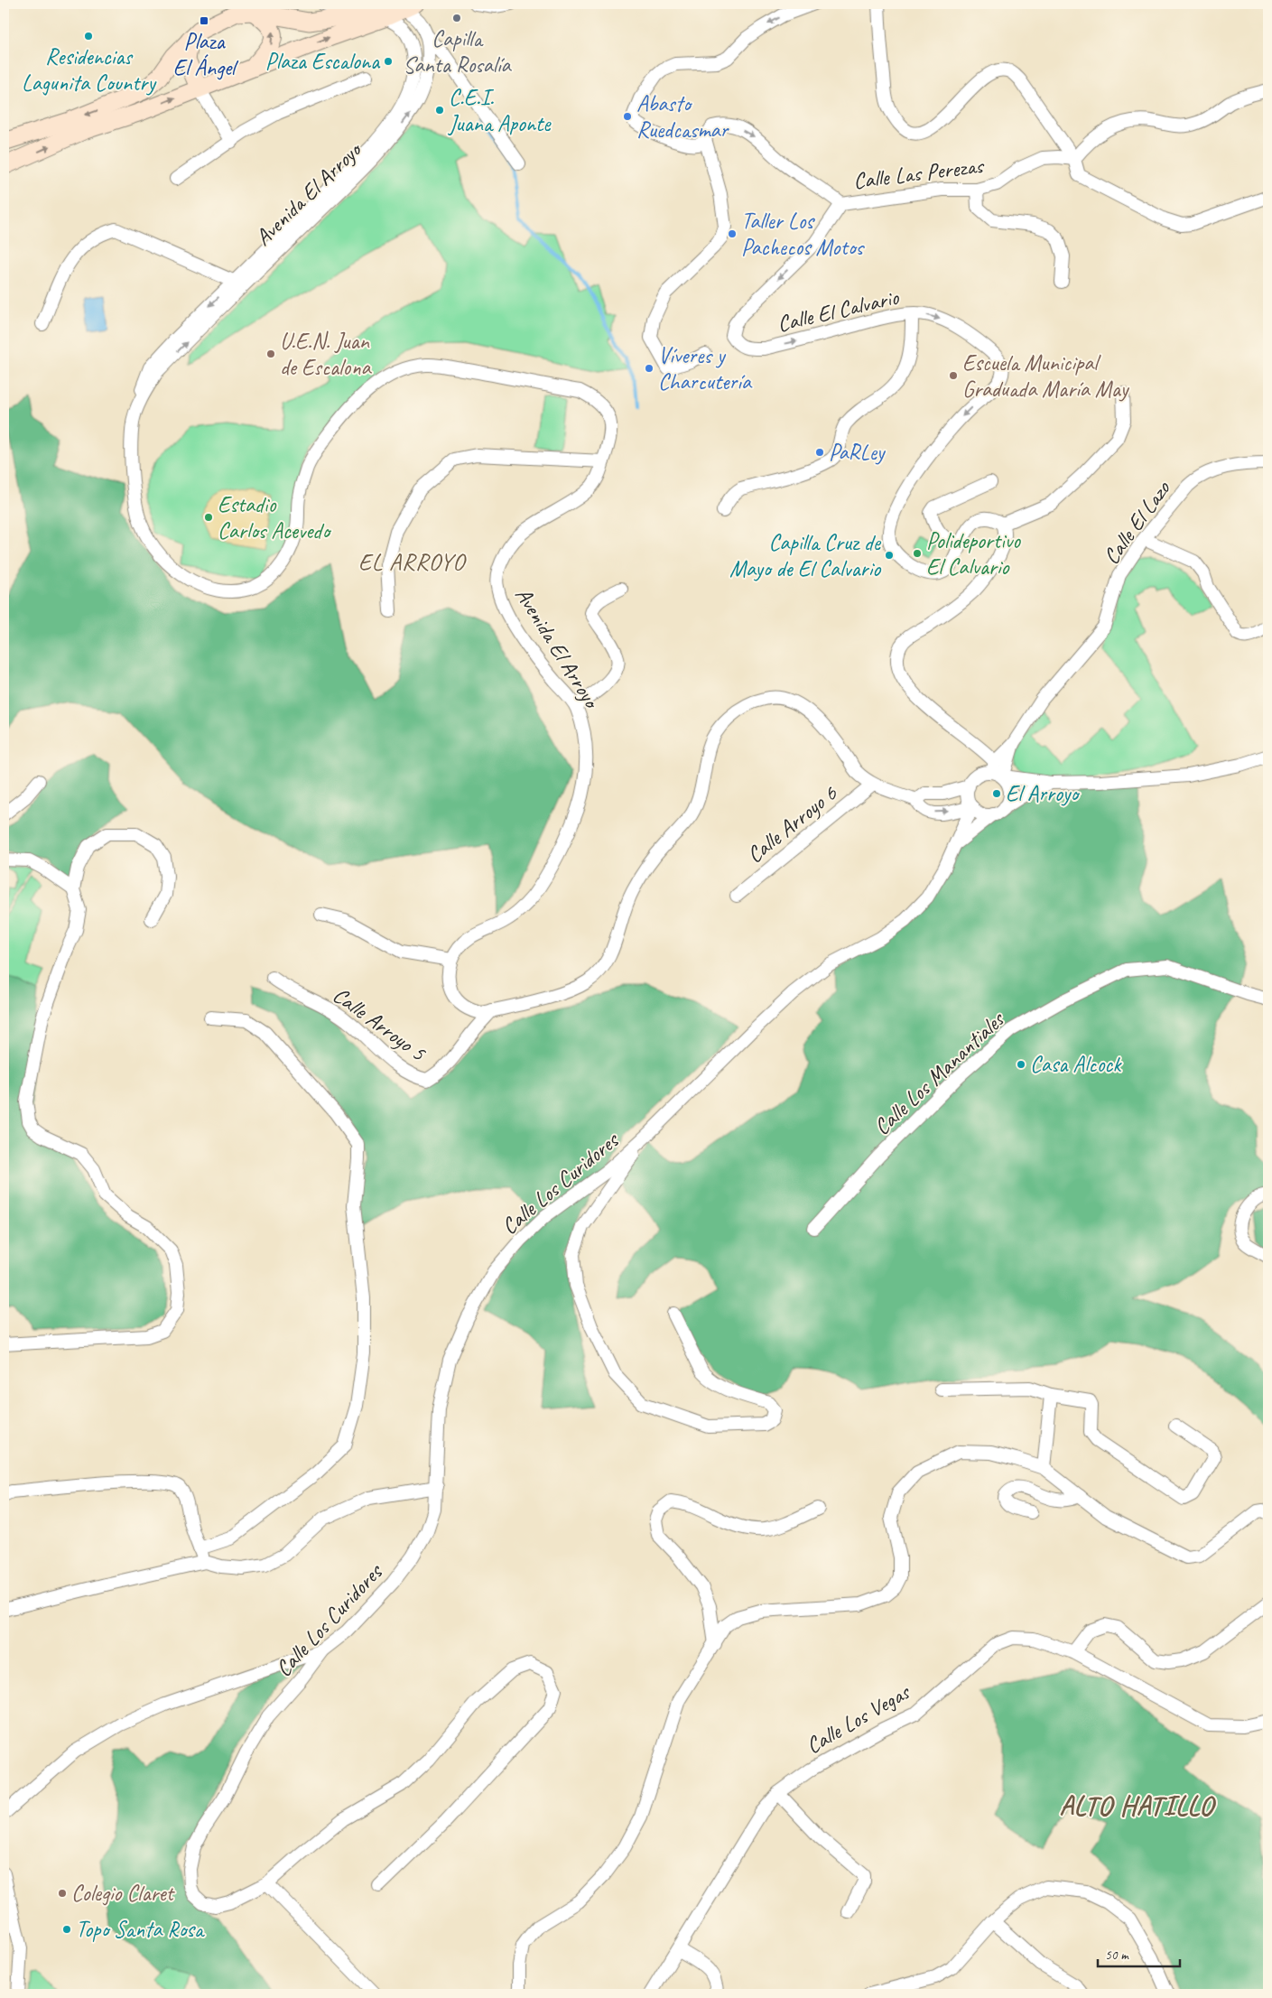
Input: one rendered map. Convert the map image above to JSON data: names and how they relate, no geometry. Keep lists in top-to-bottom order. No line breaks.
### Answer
{"streets":{"street":["Calle Las Perezas","Avenida El Arroyo","Calle El Calvario","Calle El Lazo","Calle Arroyo 6","Calle Arroyo 5","Calle Los Manantiales","Calle Los Curidores","Calle Los Vegas"]},"crossings":[["Calle Las Perezas","Calle El Calvario"],["Calle El Lazo","Calle Los Curidores"]],"districts":["EL ARROYO","ALTO HATILLO"],"places":{"other":["Capilla Santa Rosalía","Residencias Lagunita Country","Plaza Escalona","C.E.I. Juana Aponte","Abasto Ruedcasmar","Taller Los Pachecos Motos","U.E.N. Juan de Escalona","Víveres y Charcutería","Escuela Municipal Graduada María May","PaRLey","Estadio Carlos Acevedo","Polideportivo El Calvario","Capilla Cruz de Mayo de El Calvario","El Arroyo","Casa Alcock","Colegio Claret","Topo Santa Rosa"],"transit":["Plaza El Ángel"]},"scale_bar":"50 m"}
